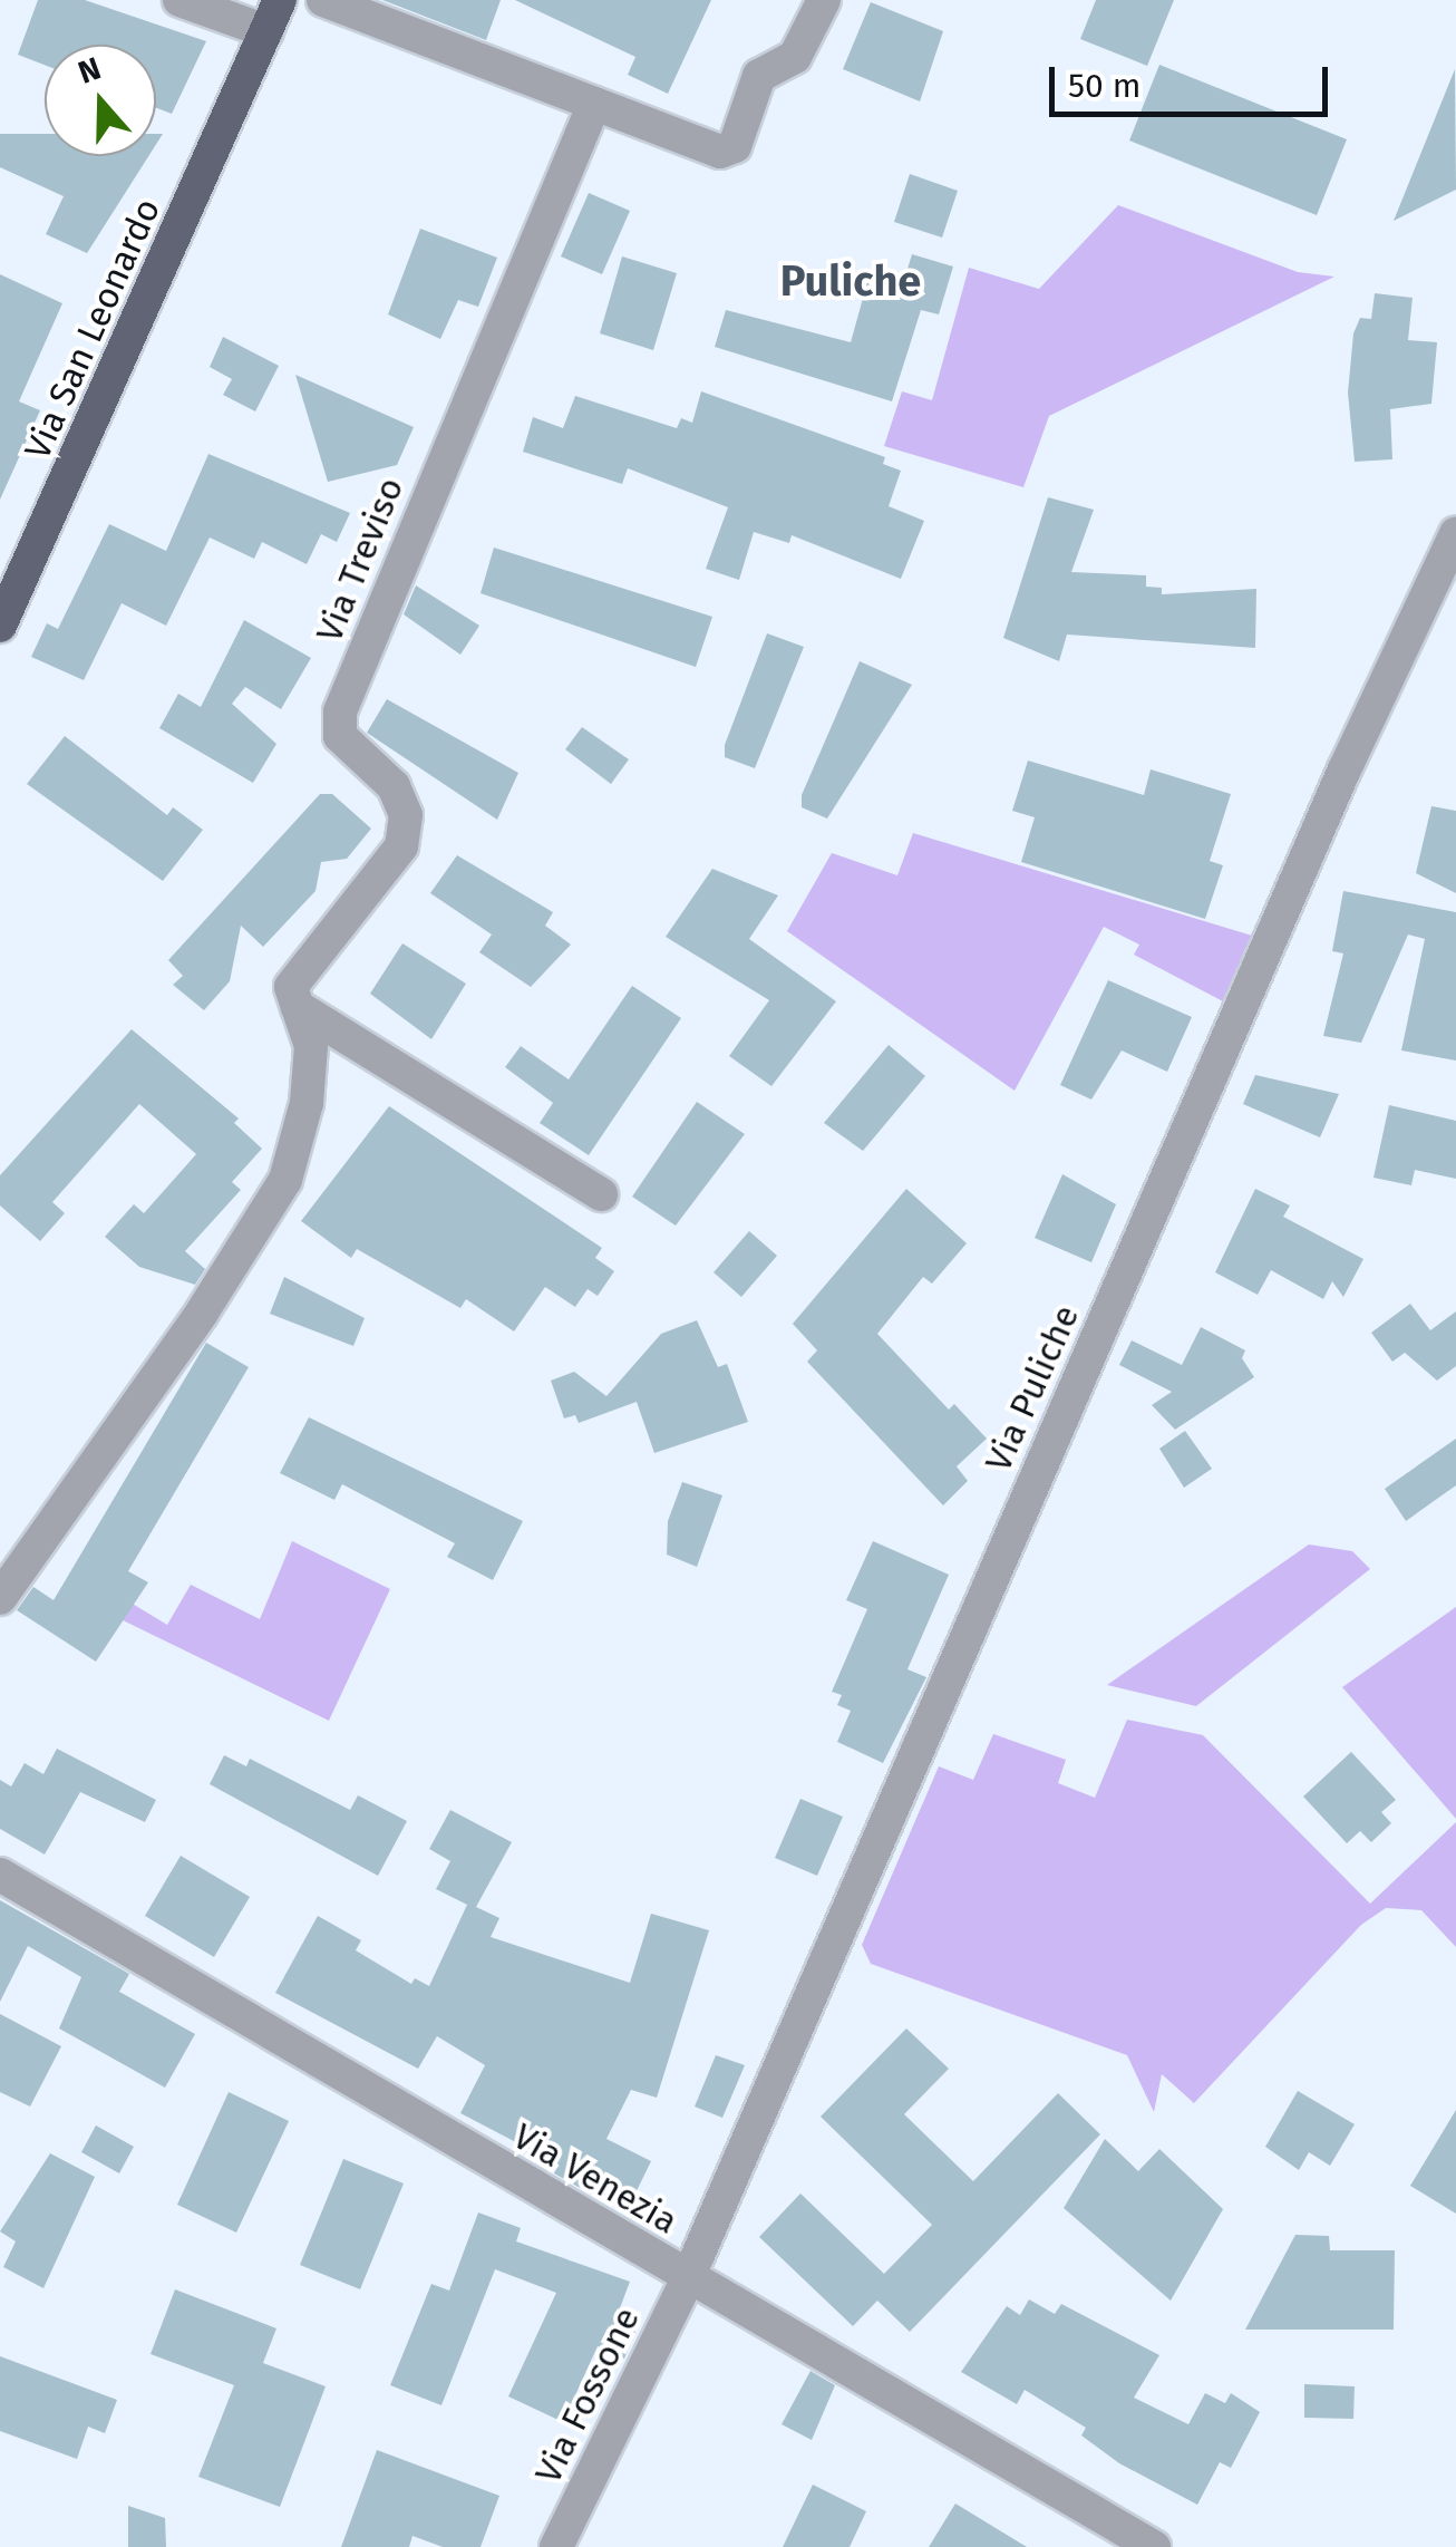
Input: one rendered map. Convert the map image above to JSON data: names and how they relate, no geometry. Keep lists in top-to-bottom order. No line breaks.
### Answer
{"streets":{"main road":["Via San Leonardo"],"street":["Via Treviso","Via Puliche","Via Venezia","Via Fossone"]},"crossings":[["Via Puliche","Via Venezia"],["Via Puliche","Via Fossone"],["Via Venezia","Via Fossone"]],"districts":["Puliche"],"scale_bar":"50 m","north":"top"}
